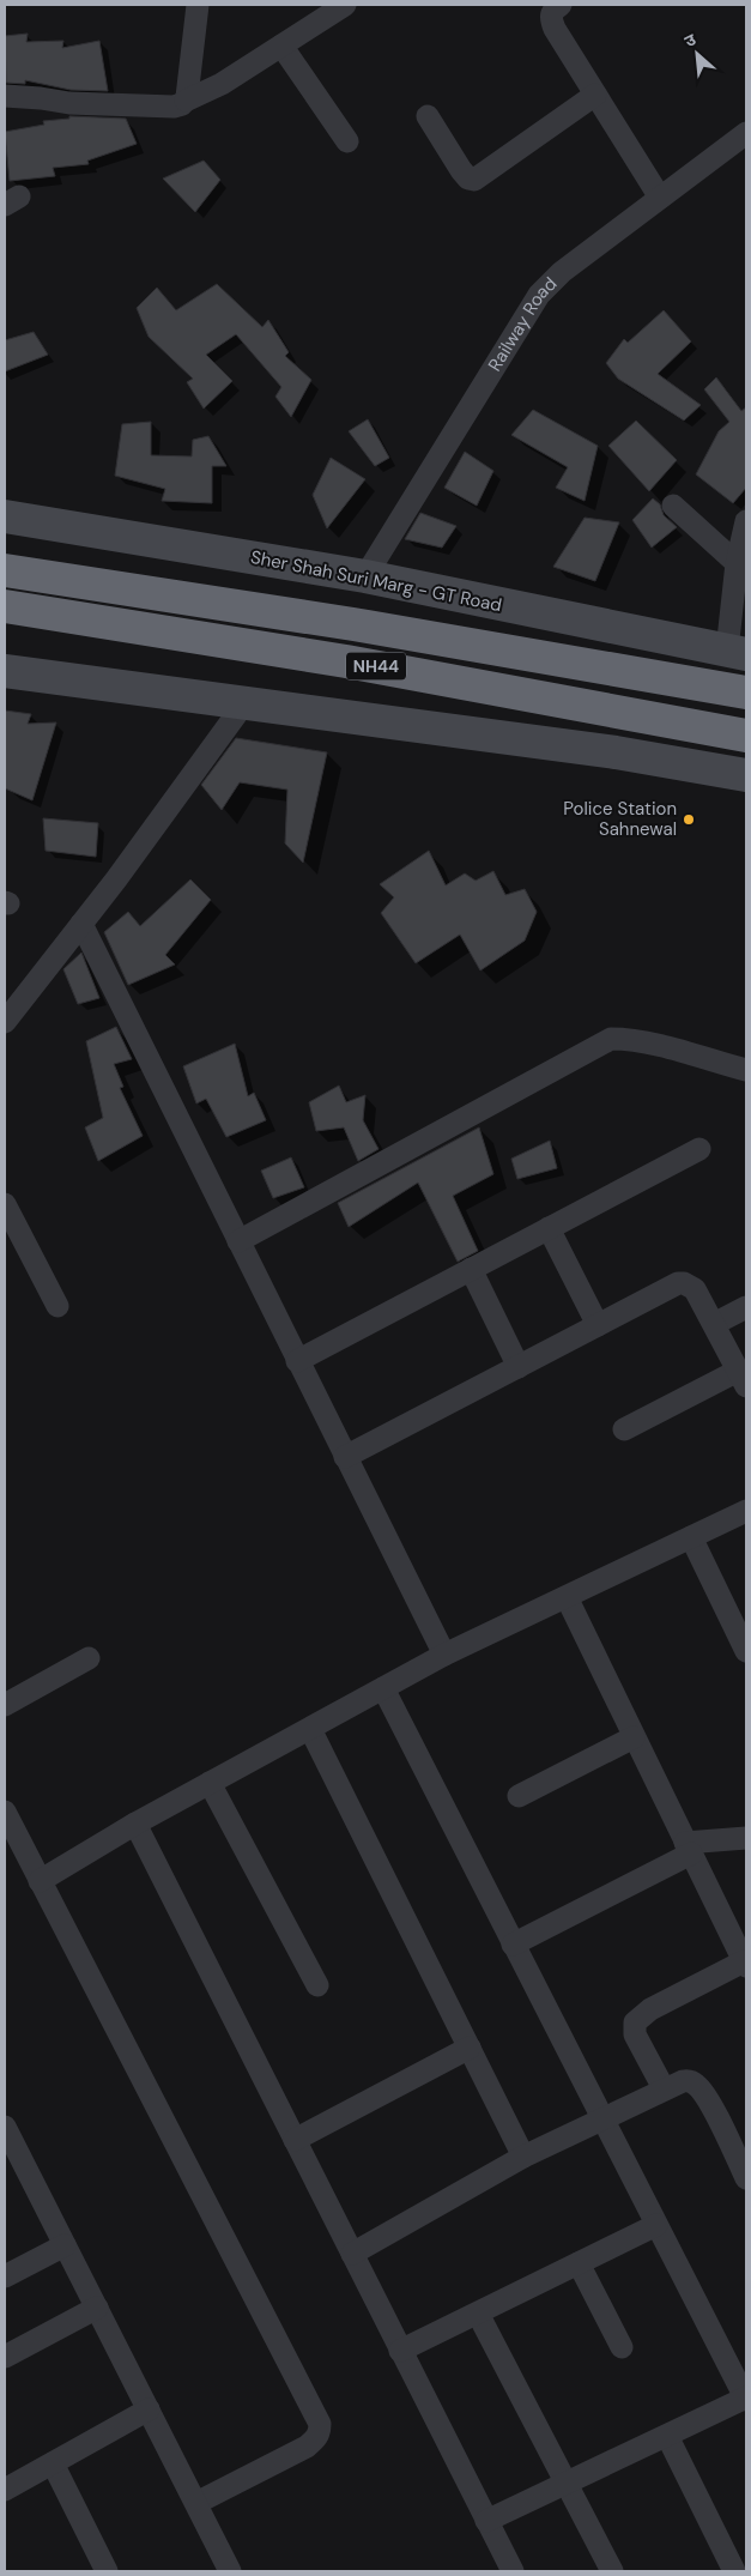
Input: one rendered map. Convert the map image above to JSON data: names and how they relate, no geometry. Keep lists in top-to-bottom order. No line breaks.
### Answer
{"streets":{"highway":["NH44"],"street":["Railway Road","Sher Shah Suri Marg - GT Road"]},"crossings":[["Railway Road","Sher Shah Suri Marg - GT Road"]],"places":["Police Station Sahnewal"],"north":"top left"}
